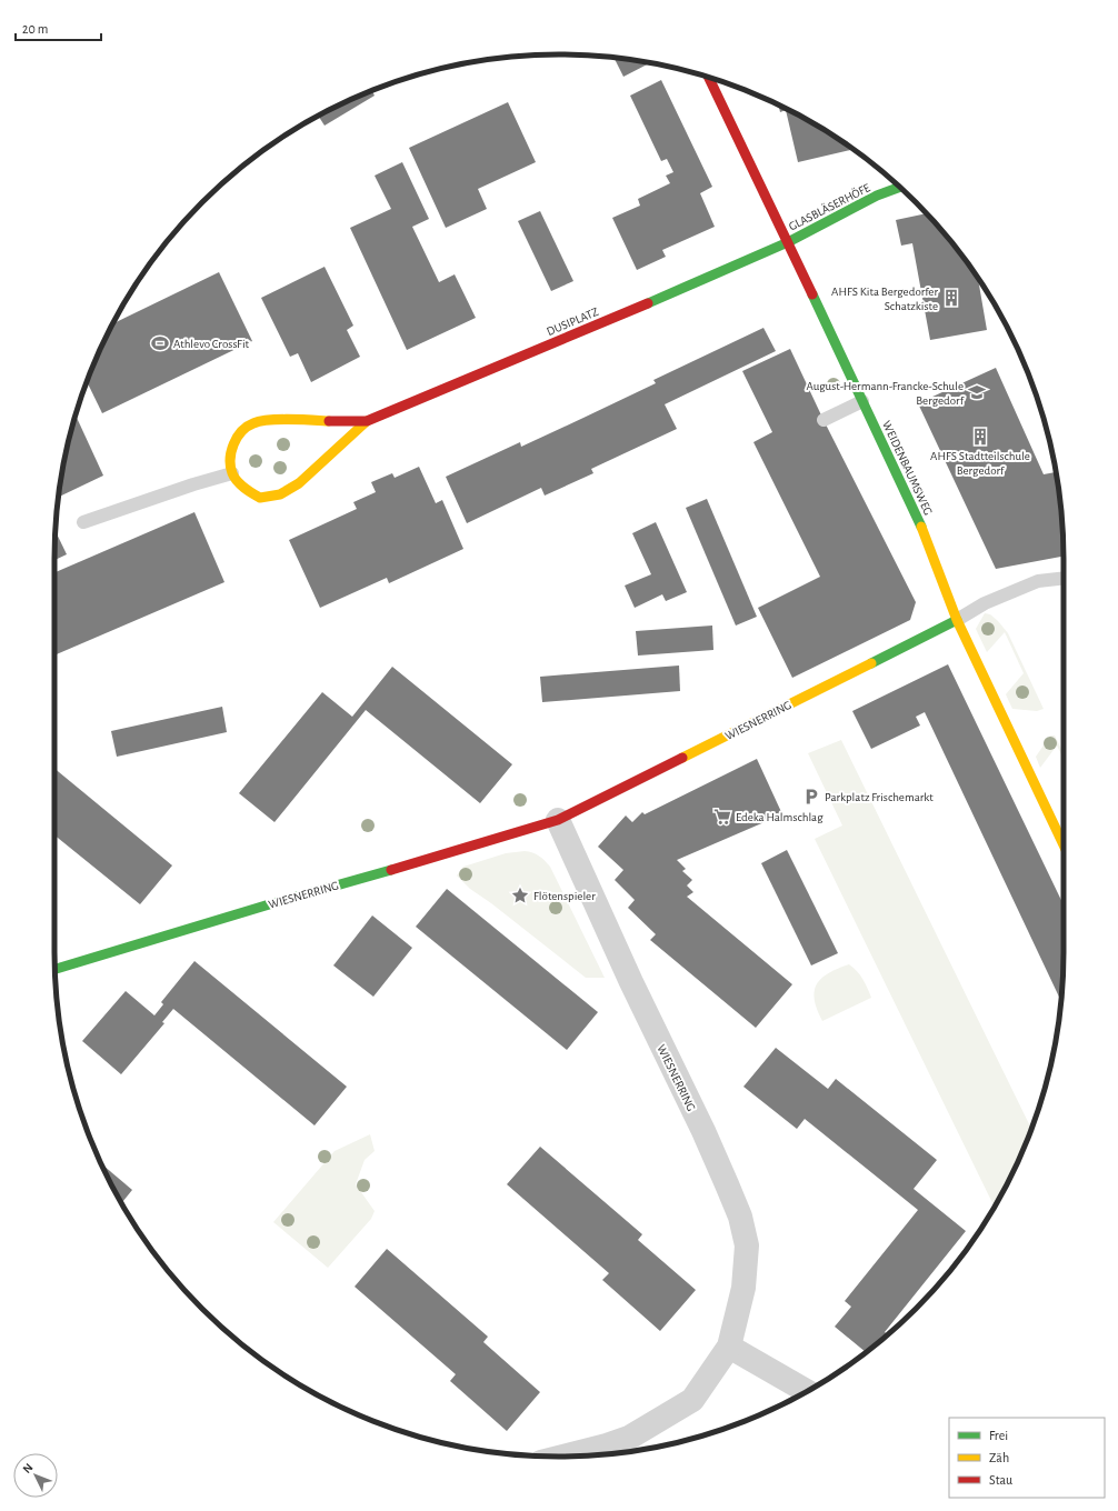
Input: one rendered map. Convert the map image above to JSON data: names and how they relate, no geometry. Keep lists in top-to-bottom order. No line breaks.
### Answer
{"streets":{"street":["GLASBLÄSERHÖFE","DUSIPLATZ","WEIDENBAUMSWEG","WIESNERRING"]},"crossings":[["GLASBLÄSERHÖFE","DUSIPLATZ"],["GLASBLÄSERHÖFE","WEIDENBAUMSWEG"],["DUSIPLATZ","WEIDENBAUMSWEG"],["WEIDENBAUMSWEG","WIESNERRING"]],"places":{"building":["AHFS Kita Bergedorfer Schatzkiste","AHFS Stadtteilschule Bergedorf"],"sports":["Athlevo CrossFit"],"school or university":["August-Hermann-Francke-Schule Bergedorf"],"parking":["Parkplatz Frischemarkt"],"supermarket":["Edeka Halmschlag"],"place":["Flötenspieler"]},"legend":["Frei","Zäh","Stau"],"scale_bar":"20 m","north":"top left"}
